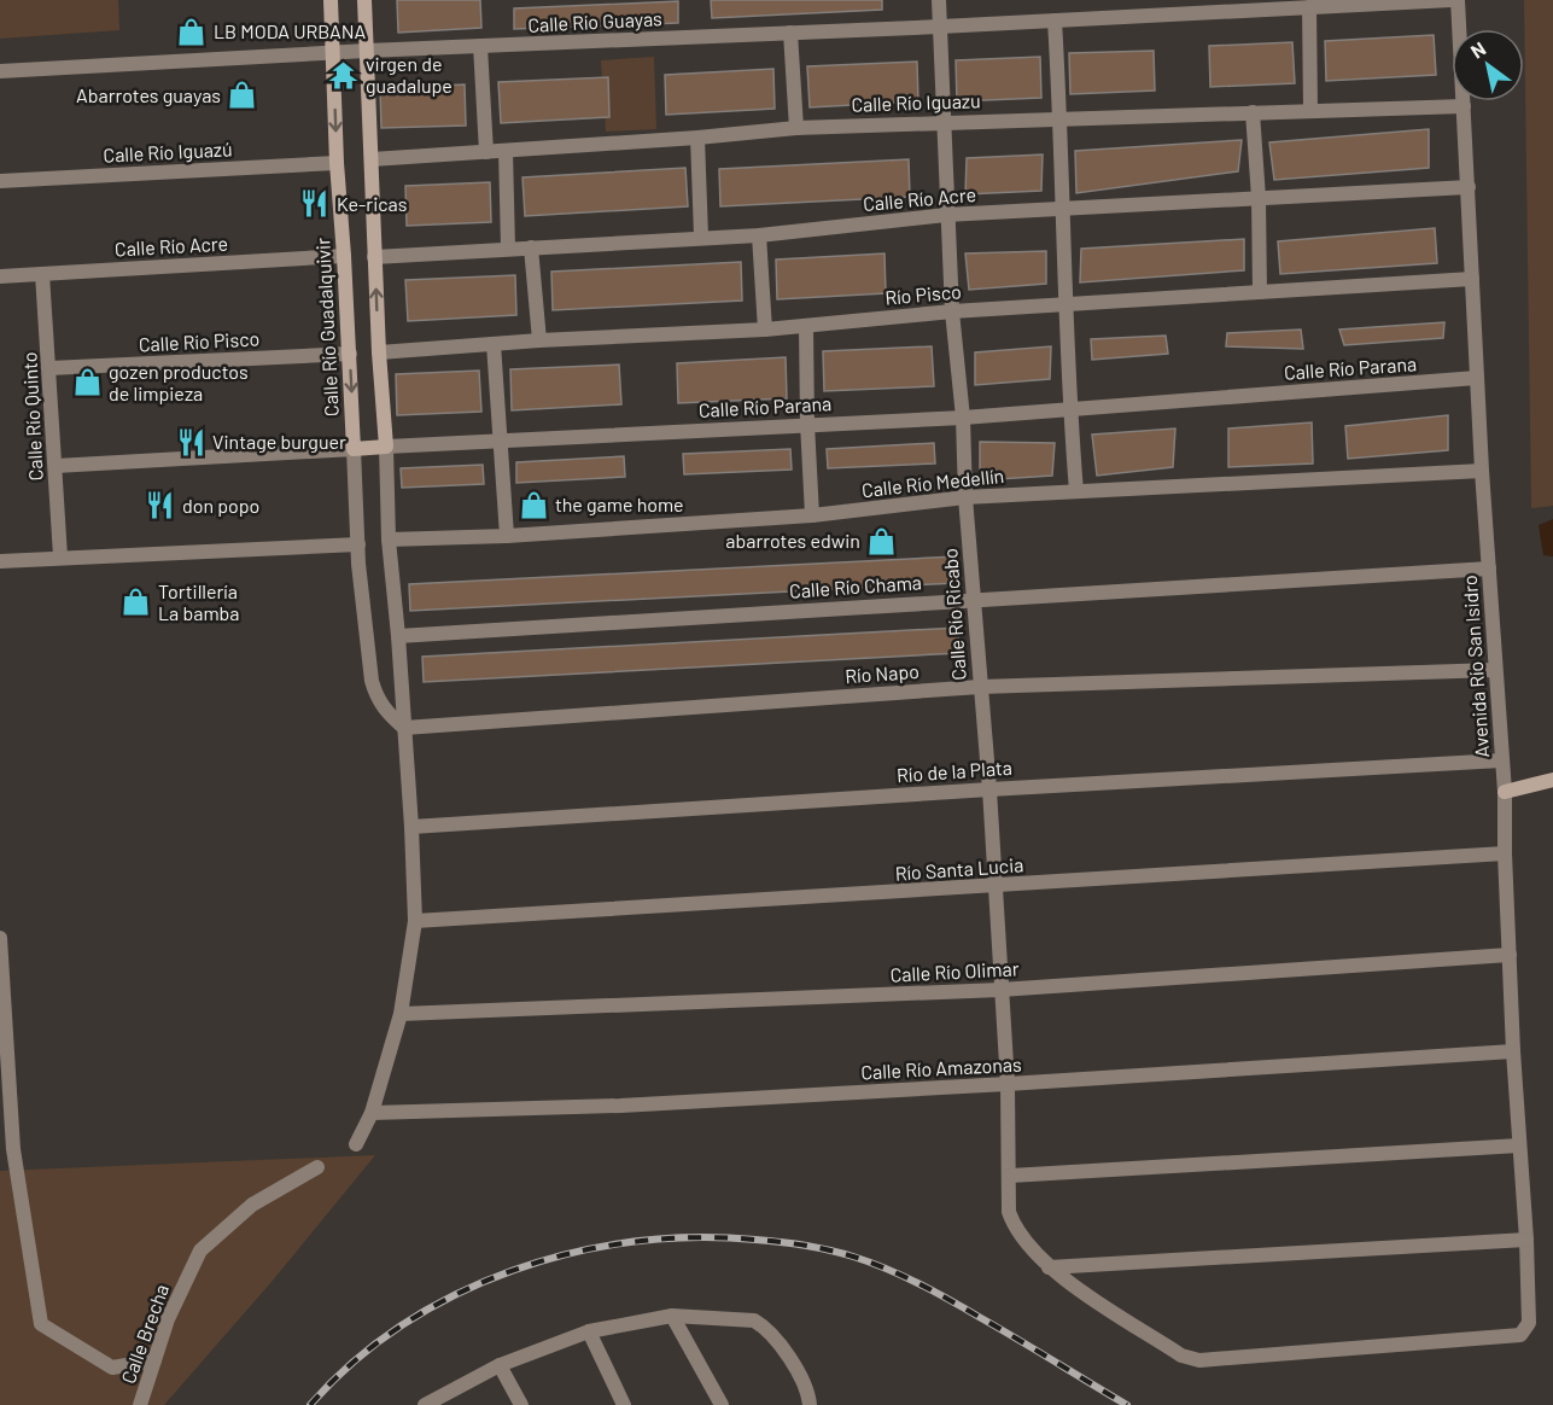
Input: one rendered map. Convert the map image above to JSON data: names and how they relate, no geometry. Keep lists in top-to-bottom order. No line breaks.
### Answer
{"streets":{"street":["Calle Río Guayas","Calle Río Iguazu","Calle Río Iguazú","Calle Río Acre","Río Pisco","Calle Río Guadalquivir","Calle Río Pisco","Calle Río Parana","Calle Río Quinto","Calle Río Medellín","Calle Río Chama","Calle Río Ricabo","Avenida Río San Isidro","Río Napo","Río de la Plata","Río Santa Lucia","Calle Río Olimar","Calle Río Amazonas","Calle Brecha"]},"crossings":[["Calle Río Guayas","Calle Río Guadalquivir"],["Calle Río Guayas","Calle Río Ricabo"],["Calle Río Iguazu","Calle Río Ricabo"],["Calle Río Iguazu","Avenida Río San Isidro"],["Calle Río Iguazú","Calle Río Guadalquivir"],["Calle Río Acre","Calle Río Guadalquivir"],["Calle Río Acre","Calle Río Quinto"],["Calle Río Acre","Calle Río Ricabo"],["Calle Río Acre","Avenida Río San Isidro"],["Río Pisco","Calle Río Ricabo"],["Río Pisco","Avenida Río San Isidro"],["Calle Río Guadalquivir","Calle Río Pisco"],["Calle Río Guadalquivir","Calle Río Parana"],["Calle Río Guadalquivir","Río Napo"],["Calle Río Pisco","Calle Río Quinto"],["Calle Río Parana","Calle Río Quinto"],["Calle Río Parana","Calle Río Ricabo"],["Calle Río Parana","Avenida Río San Isidro"],["Calle Río Medellín","Calle Río Ricabo"],["Calle Río Medellín","Avenida Río San Isidro"],["Calle Río Chama","Calle Río Ricabo"],["Calle Río Chama","Avenida Río San Isidro"],["Calle Río Ricabo","Avenida Río San Isidro"],["Calle Río Ricabo","Río Napo"],["Calle Río Ricabo","Río de la Plata"],["Calle Río Ricabo","Río Santa Lucia"],["Calle Río Ricabo","Calle Río Olimar"],["Calle Río Ricabo","Calle Río Amazonas"],["Avenida Río San Isidro","Río Napo"],["Avenida Río San Isidro","Río de la Plata"],["Avenida Río San Isidro","Río Santa Lucia"],["Avenida Río San Isidro","Calle Río Olimar"],["Avenida Río San Isidro","Calle Río Amazonas"]],"places":{"shop":["LB MODA URBANA","Abarrotes guayas","gozen productos de limpieza","the game home","abarrotes edwin","Tortillería La bamba"],"temple":["virgen de guadalupe"],"restaurant":["Ke-ricas","Vintage burguer","don popo"]},"north":"top left"}
